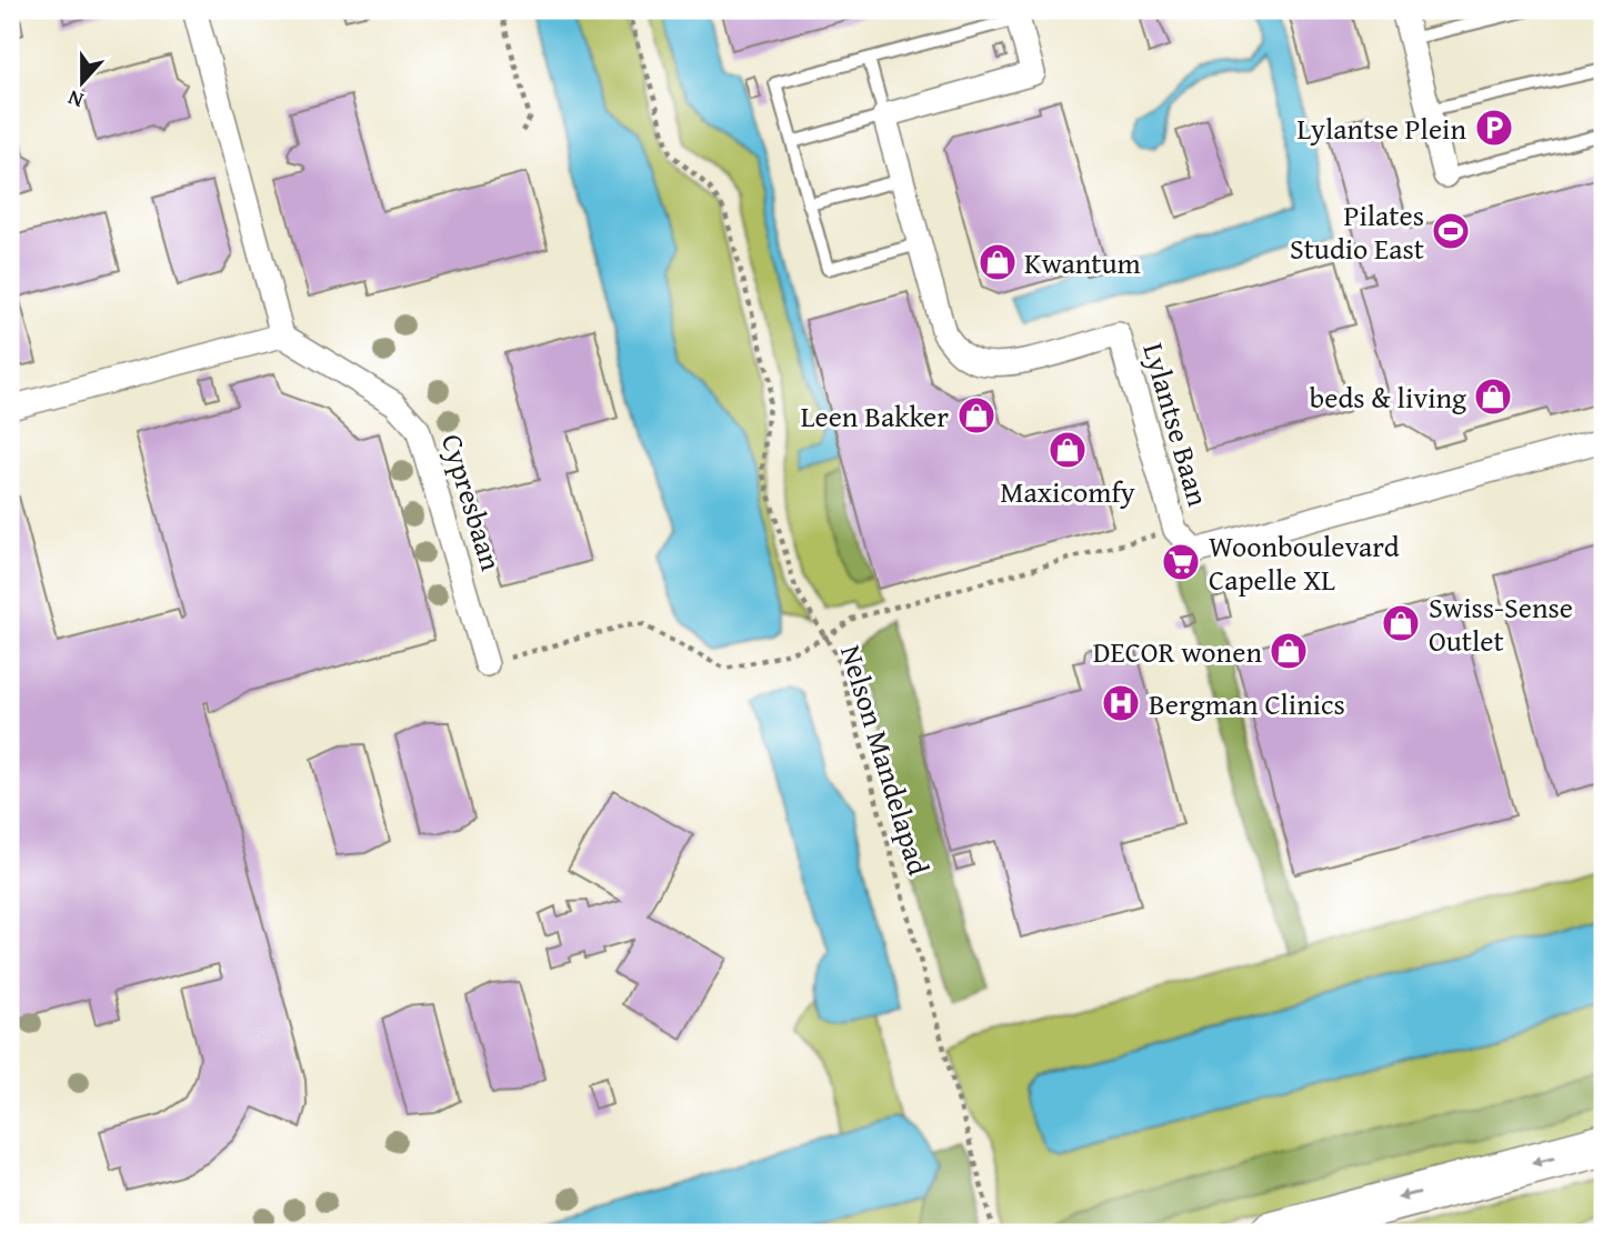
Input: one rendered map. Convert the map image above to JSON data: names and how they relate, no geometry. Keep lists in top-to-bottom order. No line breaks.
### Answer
{"streets":{"street":["Lylantse Baan","Cypresbaan"],"path":["Nelson Mandelapad"]},"places":{"parking":["Lylantse Plein"],"sports":["Pilates Studio East"],"shop":["Kwantum","beds & living","Leen Bakker","Maxicomfy","Swiss-Sense Outlet","DECOR wonen"],"supermarket":["Woonboulevard Capelle XL"],"hospital":["Bergman Clinics"]},"north":"bottom"}
